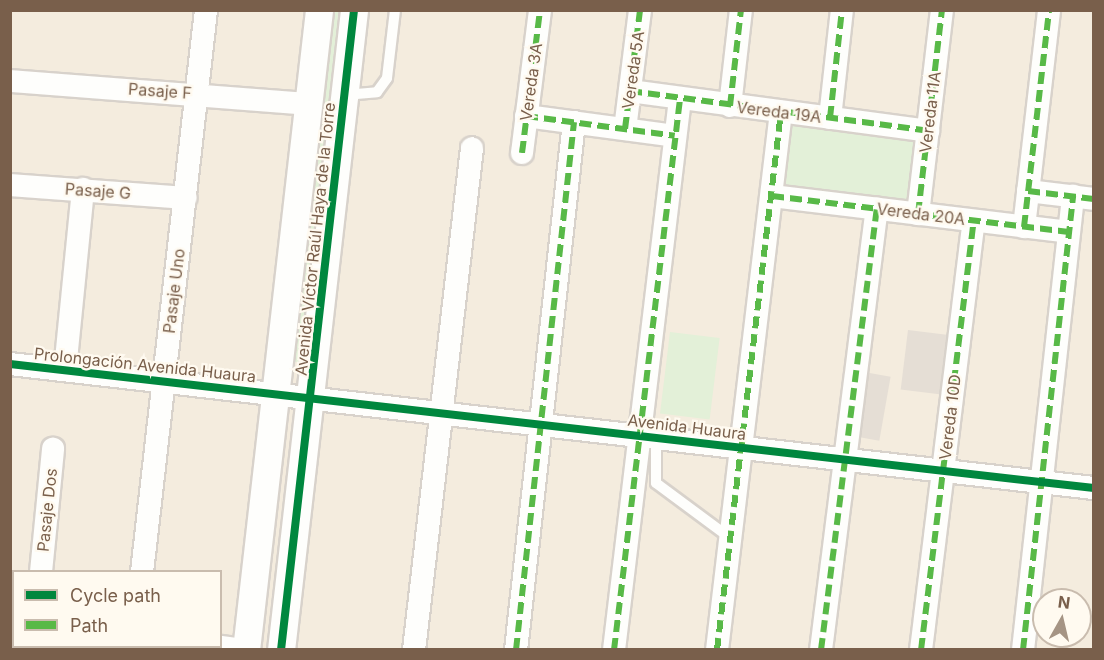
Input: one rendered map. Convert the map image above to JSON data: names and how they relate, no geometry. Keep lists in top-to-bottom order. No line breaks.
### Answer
{"streets":{"street":["Vereda 5A","Vereda 3A","Pasaje F","Vereda 19A","Vereda 11A","Pasaje G","Vereda 20A","Avenida Víctor Raúl Haya de la Torre","Pasaje Uno","Prolongación Avenida Huaura","Vereda 10D","Avenida Huaura","Pasaje Dos"]},"crossings":[["Vereda 5A","Vereda 19A"],["Pasaje F","Avenida Víctor Raúl Haya de la Torre"],["Pasaje F","Pasaje Uno"],["Vereda 19A","Vereda 11A"],["Vereda 11A","Vereda 20A"],["Pasaje G","Pasaje Uno"],["Vereda 20A","Vereda 10D"],["Avenida Víctor Raúl Haya de la Torre","Prolongación Avenida Huaura"],["Avenida Víctor Raúl Haya de la Torre","Avenida Huaura"],["Pasaje Uno","Prolongación Avenida Huaura"],["Prolongación Avenida Huaura","Avenida Huaura"],["Vereda 10D","Avenida Huaura"]],"legend":["Cycle path","Path"],"north":"top"}
